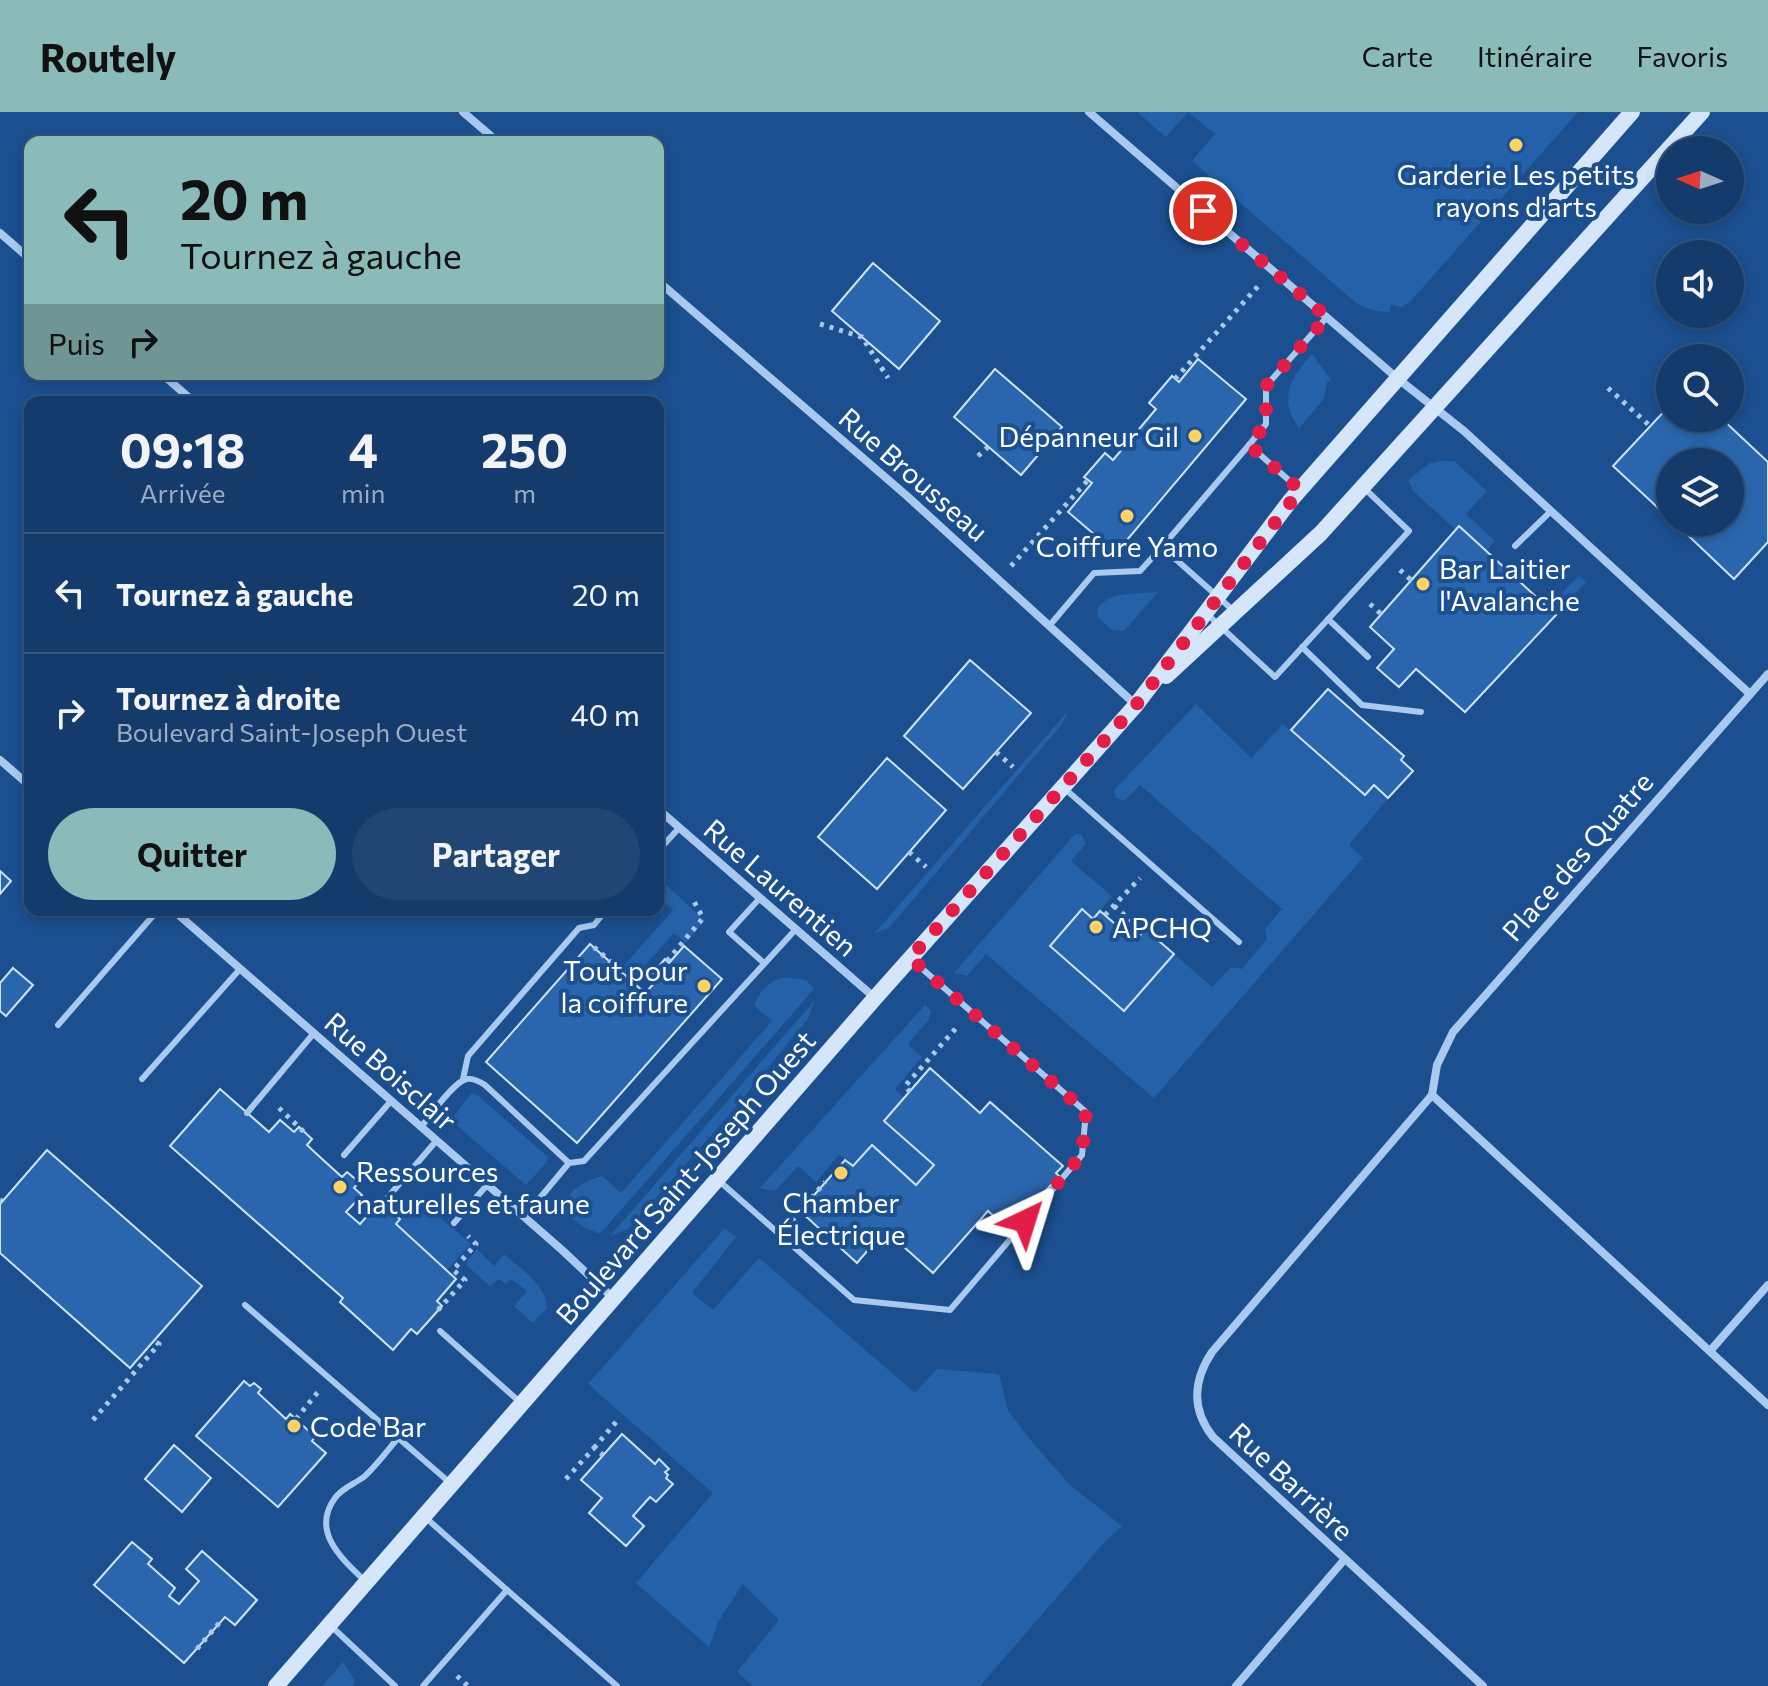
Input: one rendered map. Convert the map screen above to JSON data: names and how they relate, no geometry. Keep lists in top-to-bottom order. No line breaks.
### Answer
{"streets":{"main road":["Boulevard Saint-Joseph Ouest"],"street":["Rue Brousseau","Place des Quatre","Rue Laurentien","Rue Boisclair","Rue Barrière"]},"crossings":[["Rue Brousseau","Boulevard Saint-Joseph Ouest"],["Place des Quatre","Rue Barrière"],["Rue Laurentien","Boulevard Saint-Joseph Ouest"],["Rue Boisclair","Boulevard Saint-Joseph Ouest"]],"places":["Garderie Les petits rayons d'arts","Dépanneur Gil","Coiffure Yamo","Bar Laitier l'Avalanche","APCHQ","Tout pour la coiffure","Chamber Électrique","Ressources naturelles et faune","Code Bar"],"north":"left","page":{"header":"Routely","nav":["Carte","Itinéraire","Favoris"],"turn":["20 m","Tournez à gauche"],"then":"Puis","eta":["09:18","Arrivée","4","min","250","m"],"list":[{"name":"Tournez à gauche","value":"20 m"},{"name":"Tournez à droite","note":"Boulevard Saint-Joseph Ouest","value":"40 m"}],"buttons":["Quitter","Partager"]}}
